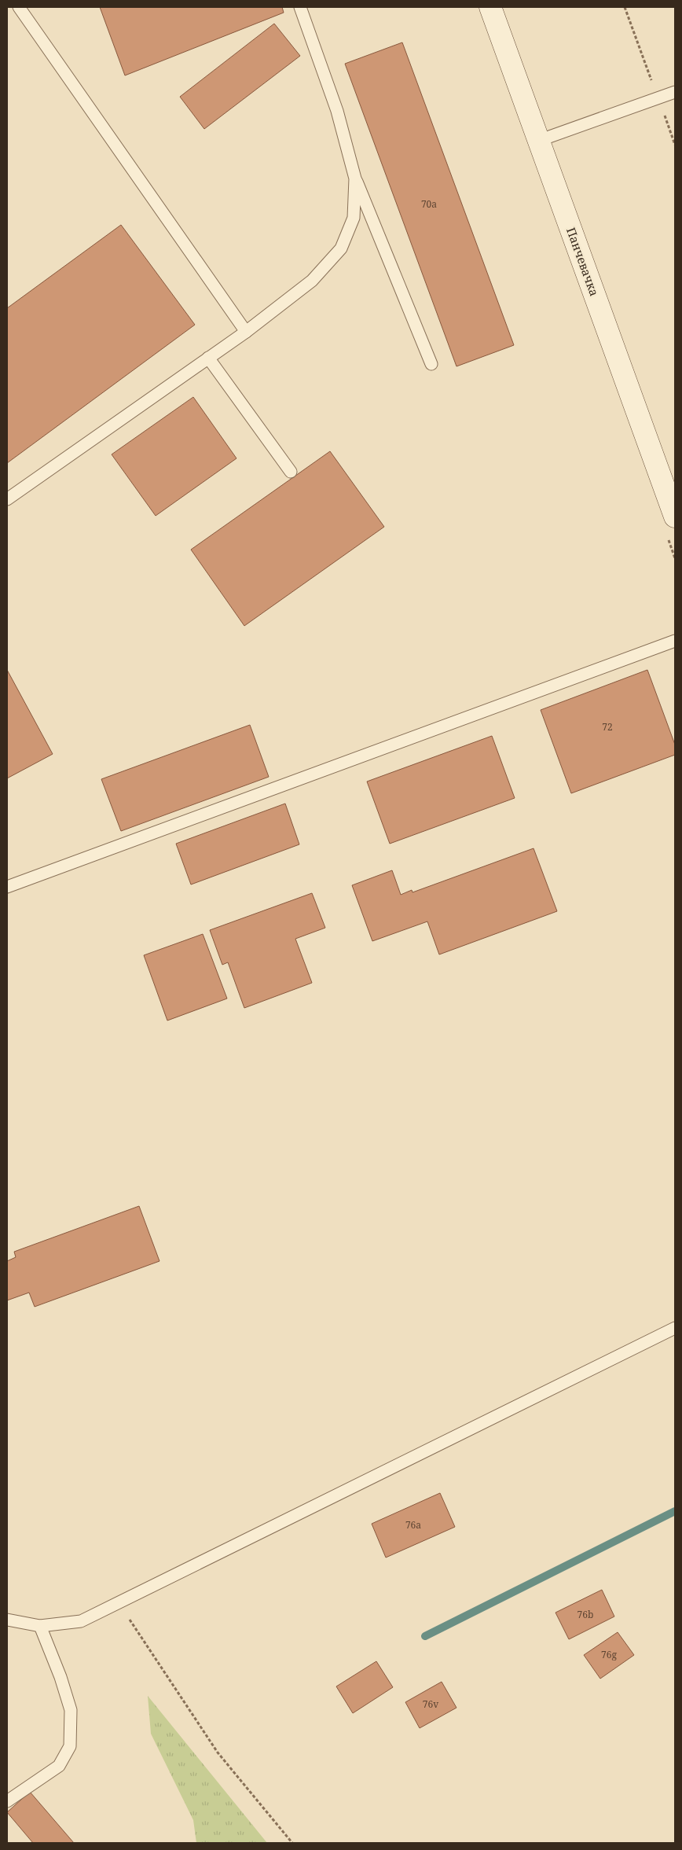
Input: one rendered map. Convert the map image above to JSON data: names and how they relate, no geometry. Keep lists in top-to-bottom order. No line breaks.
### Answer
{"streets":{"street":["Панчевачка"]},"house_numbers":["70a","72","76a","76b","76g","76v"]}
